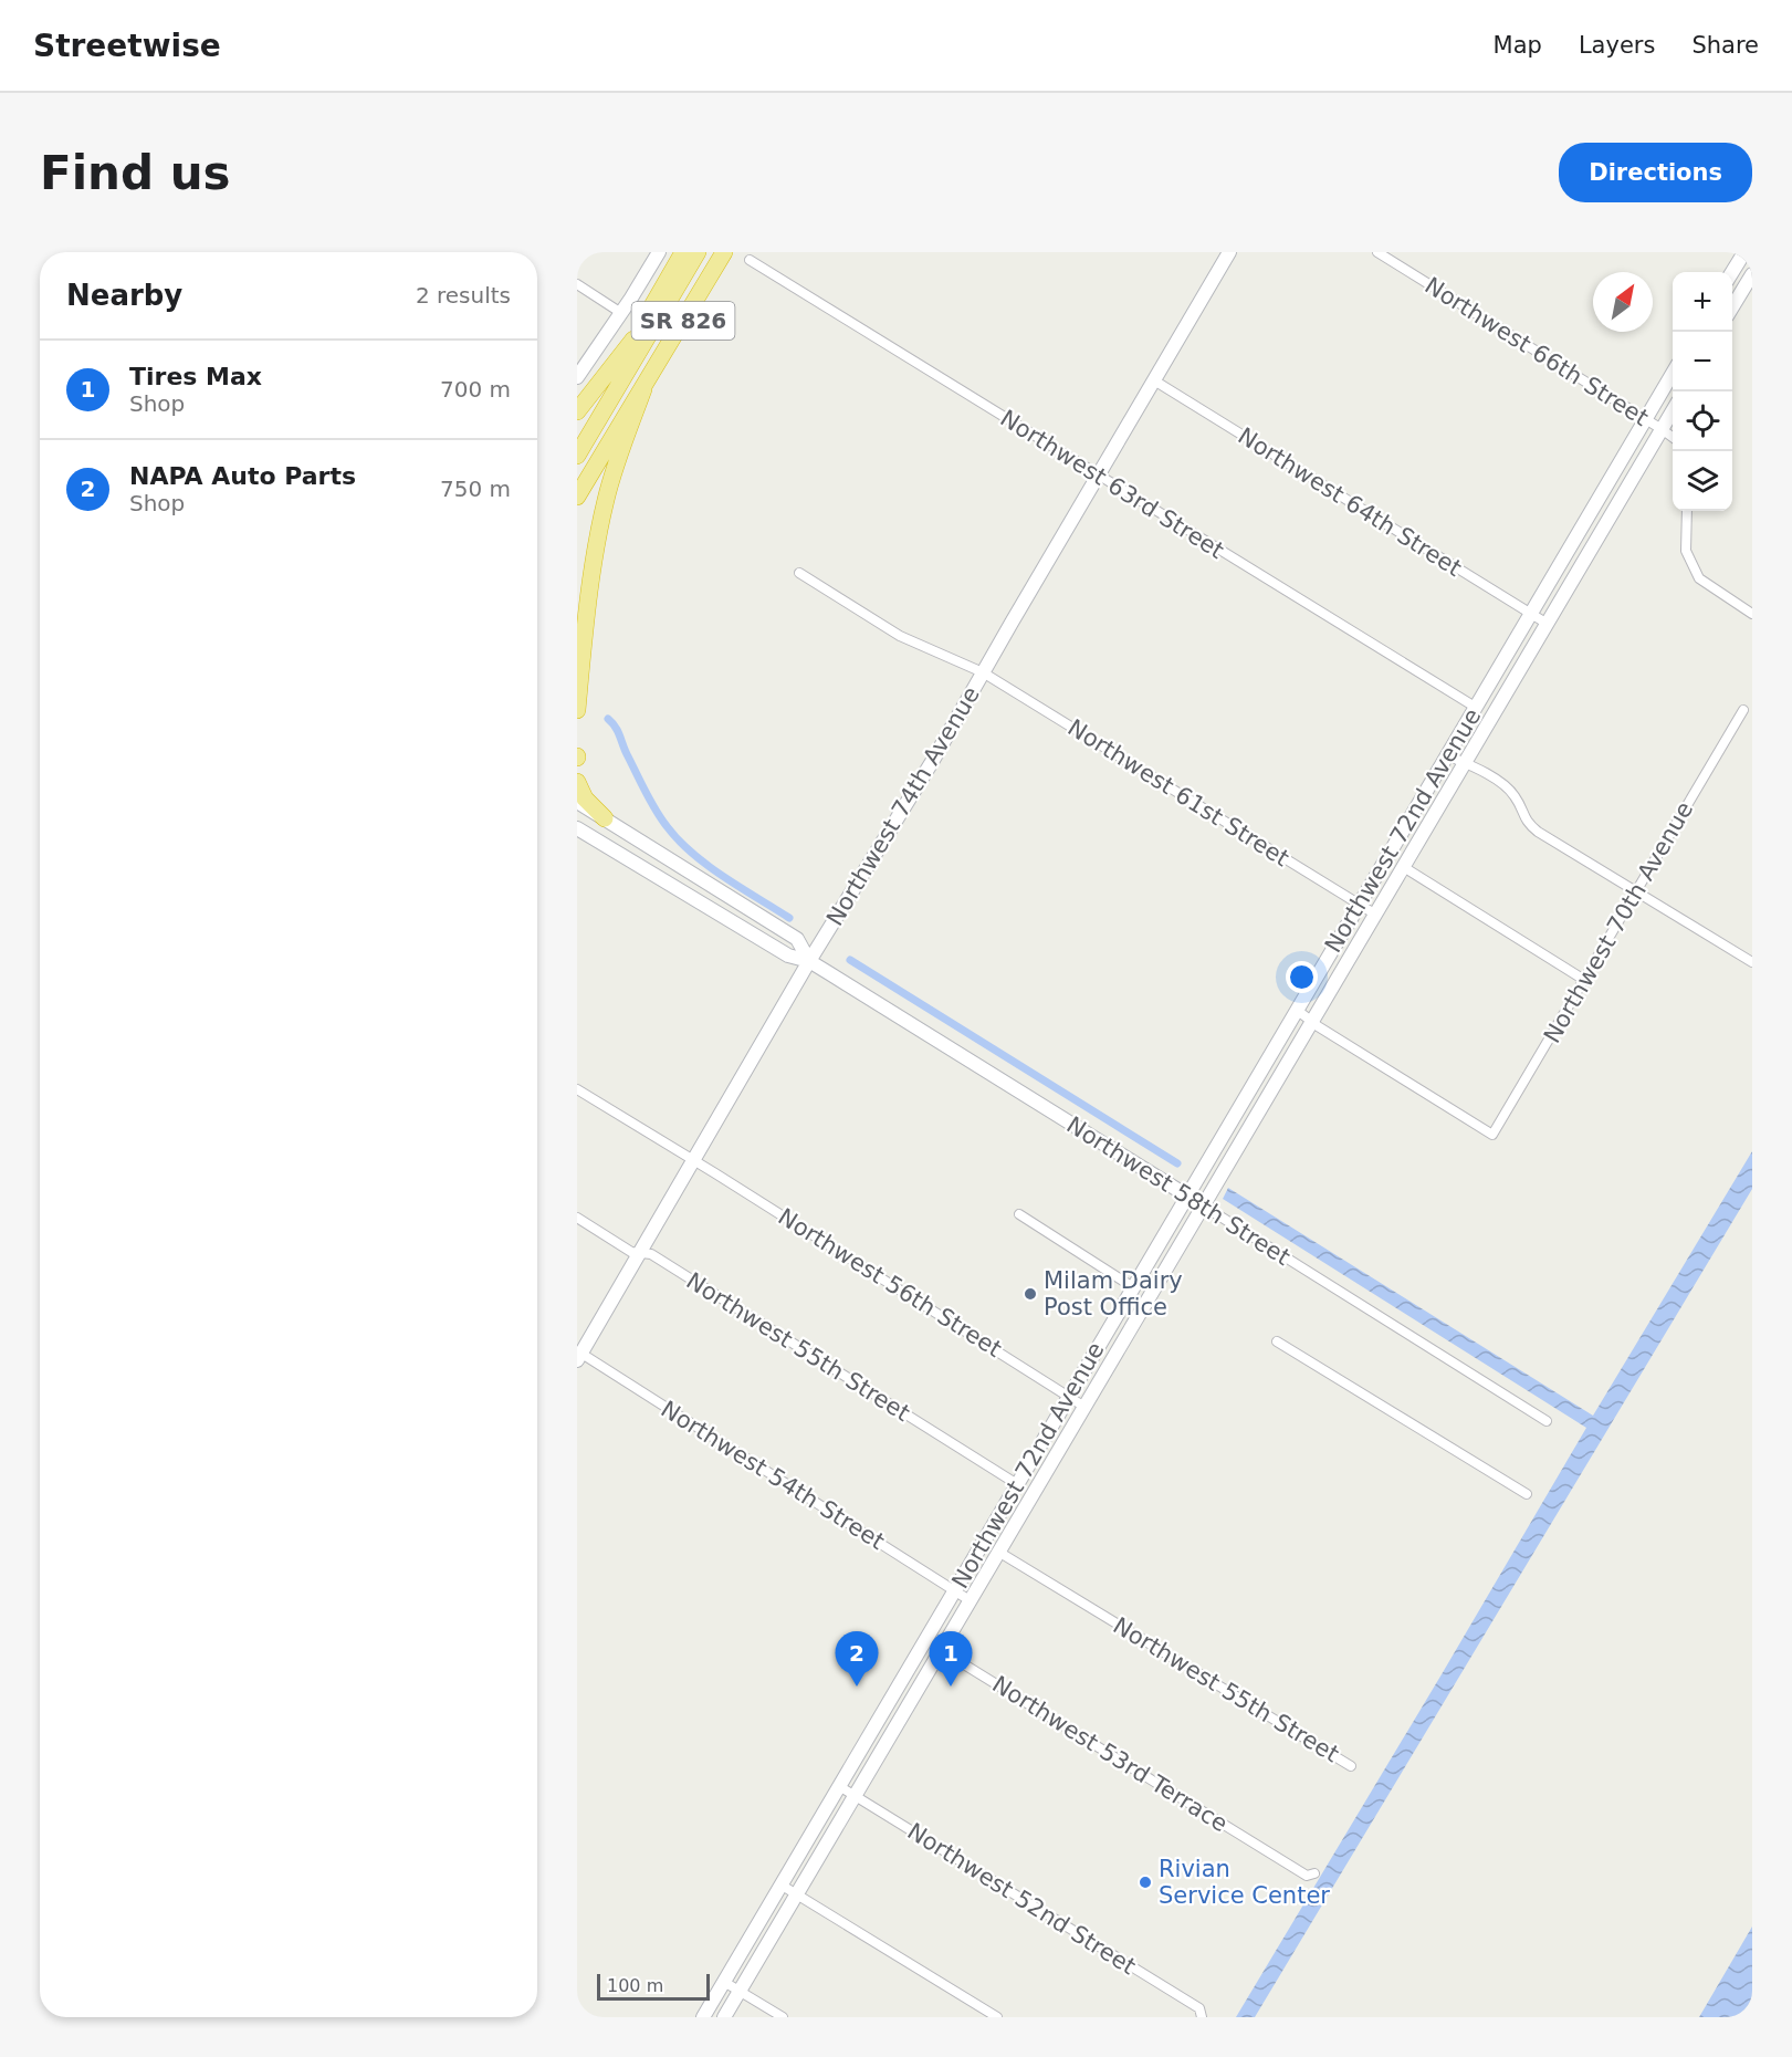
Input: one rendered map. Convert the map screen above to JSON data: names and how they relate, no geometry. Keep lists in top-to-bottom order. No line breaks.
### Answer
{"streets":{"highway":["SR 826"],"main road":["Northwest 74th Avenue","Northwest 72nd Avenue","Northwest 58th Street"],"street":["Northwest 66th Street","Northwest 63rd Street","Northwest 64th Street","Northwest 61st Street","Northwest 70th Avenue","Northwest 56th Street","Northwest 55th Street","Northwest 54th Street","Northwest 53rd Terrace","Northwest 52nd Street"]},"crossings":[["Northwest 66th Street","Northwest 72nd Avenue"],["Northwest 63rd Street","Northwest 74th Avenue"],["Northwest 63rd Street","Northwest 72nd Avenue"],["Northwest 64th Street","Northwest 74th Avenue"],["Northwest 64th Street","Northwest 72nd Avenue"],["Northwest 61st Street","Northwest 74th Avenue"],["Northwest 61st Street","Northwest 72nd Avenue"],["Northwest 74th Avenue","Northwest 58th Street"],["Northwest 74th Avenue","Northwest 56th Street"],["Northwest 74th Avenue","Northwest 55th Street"],["Northwest 74th Avenue","Northwest 54th Street"],["Northwest 72nd Avenue","Northwest 70th Avenue"],["Northwest 72nd Avenue","Northwest 58th Street"],["Northwest 72nd Avenue","Northwest 56th Street"],["Northwest 72nd Avenue","Northwest 55th Street"],["Northwest 72nd Avenue","Northwest 54th Street"],["Northwest 72nd Avenue","Northwest 53rd Terrace"],["Northwest 72nd Avenue","Northwest 52nd Street"]],"places":["Milam Dairy Post Office","Rivian Service Center"],"scale_bar":"100 m","north":"top right","page":{"header":"Streetwise","nav":["Map","Layers","Share"],"buttons":"Directions","title":"Find us","heading":["Nearby","2 results"],"map_buttons":["+","−"],"list":[{"mark":"1","name":"Tires Max","note":"Shop","value":"700 m"},{"mark":"2","name":"NAPA Auto Parts","note":"Shop","value":"750 m"}],"pins":["1","2"],"scale":"100 m"}}
